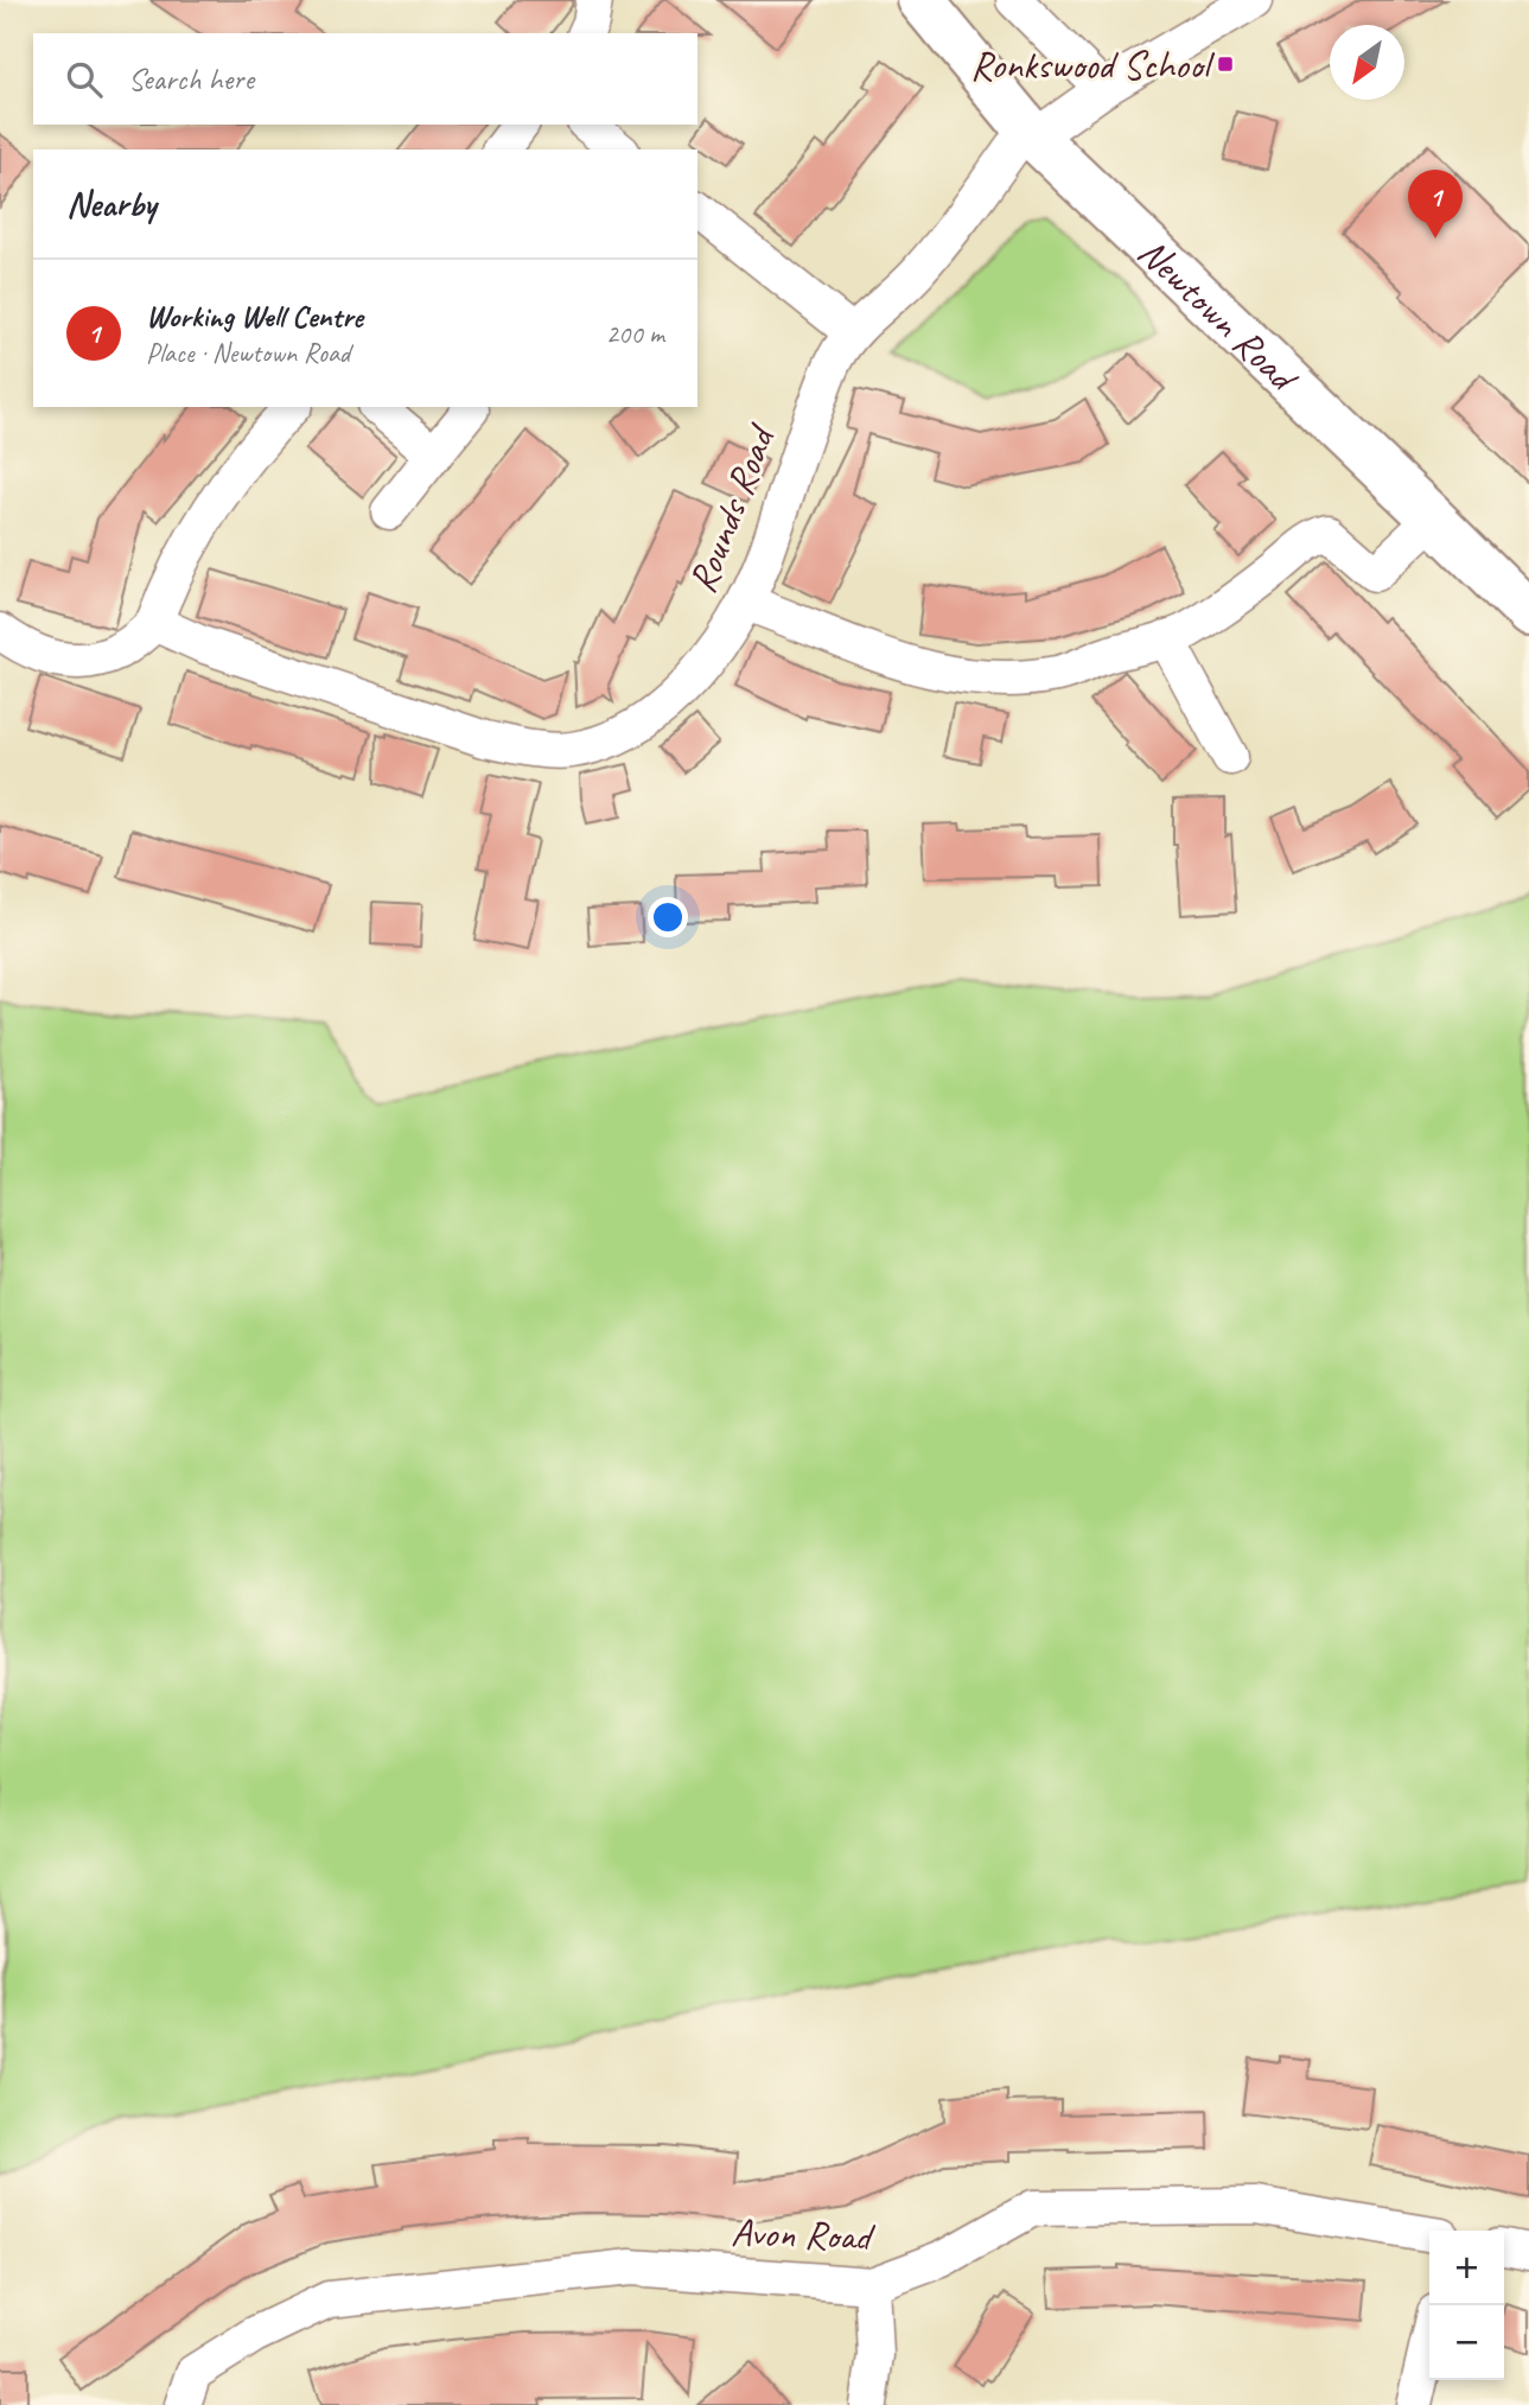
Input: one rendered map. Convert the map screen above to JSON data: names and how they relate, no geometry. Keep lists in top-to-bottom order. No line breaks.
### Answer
{"streets":{"main road":["Newtown Road"],"street":["Rounds Road","Avon Road"]},"crossings":[["Newtown Road","Rounds Road"]],"places":{"transit":["Ronkswood School"]},"north":"bottom left","page":{"search":"Search here","heading":"Nearby","pins":"1","list":[{"mark":"1","name":"Working Well Centre","note":"Place · Newtown Road","value":"200 m"}],"map_buttons":["+","−"]}}
